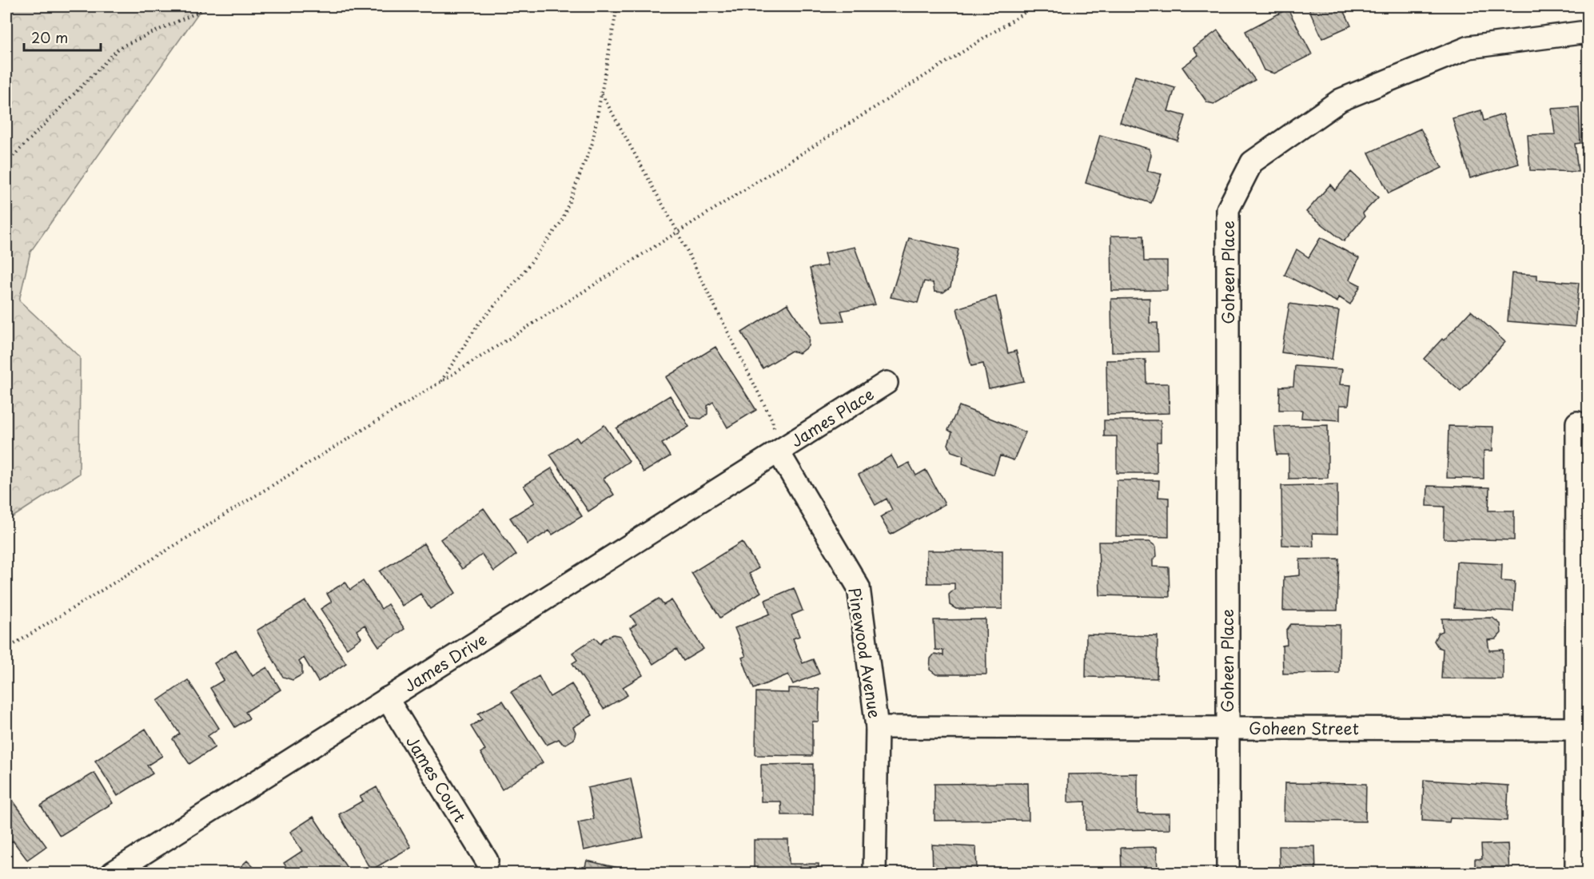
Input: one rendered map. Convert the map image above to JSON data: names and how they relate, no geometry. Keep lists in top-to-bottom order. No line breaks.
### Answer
{"streets":{"street":["Goheen Place","James Place","Pinewood Avenue","James Drive","Goheen Street","James Court"]},"crossings":[["Goheen Place","Goheen Street"],["James Place","Pinewood Avenue"],["James Place","James Drive"],["Pinewood Avenue","James Drive"],["Pinewood Avenue","Goheen Street"],["James Drive","James Court"]],"scale_bar":"20 m"}
